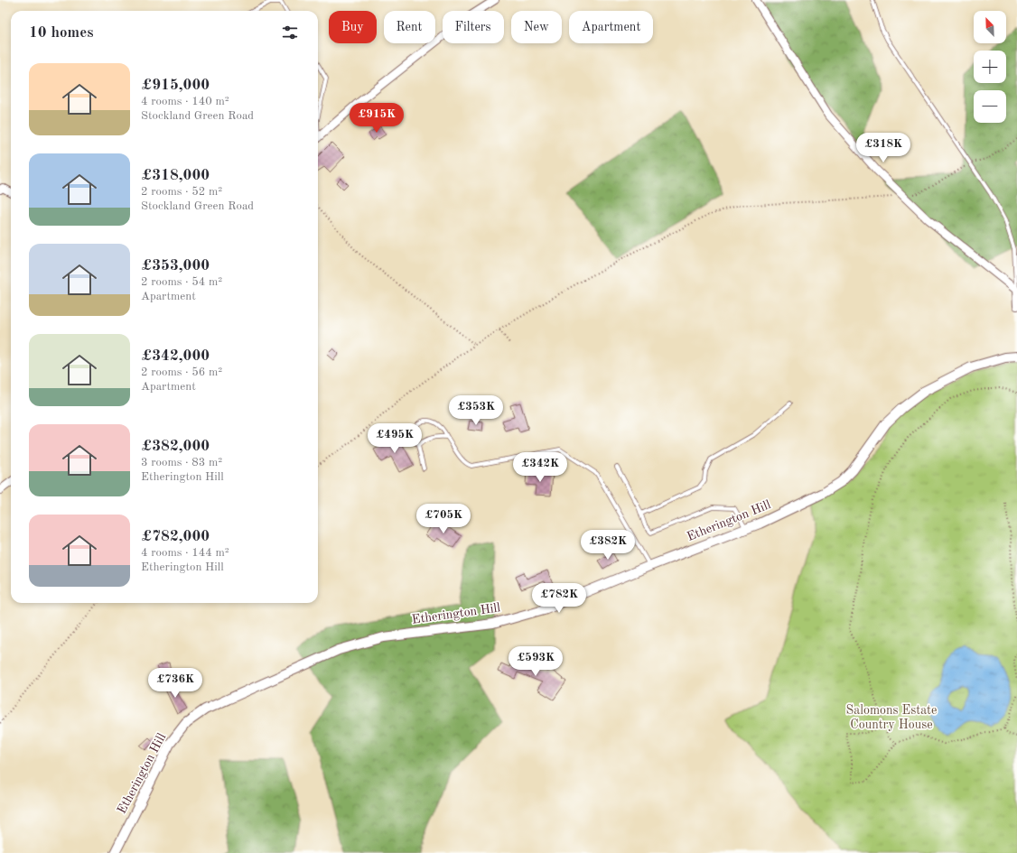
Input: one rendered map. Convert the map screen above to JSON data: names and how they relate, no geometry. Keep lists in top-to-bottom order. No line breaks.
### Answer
{"streets":{"street":["Etherington Hill"]},"parks":["Salomons Estate Country House"],"north":"top left","page":{"map_buttons":["+","−"],"chip":["Buy","Rent","Filters","New","Apartment"],"heading":"10 homes","list":[{"name":"£915,000","note":"4 rooms · 140 m² · Stockland Green Road"},{"name":"£318,000","note":"2 rooms · 52 m² · Stockland Green Road"},{"name":"£353,000","note":"2 rooms · 54 m² · Apartment"},{"name":"£342,000","note":"2 rooms · 56 m² · Apartment"},{"name":"£382,000","note":"3 rooms · 83 m² · Etherington Hill"},{"name":"£782,000","note":"4 rooms · 144 m² · Etherington Hill"}],"price":["£915K","£318K","£353K","£495K","£342K","£705K","£382K","£782K","£593K","£736K"]}}
